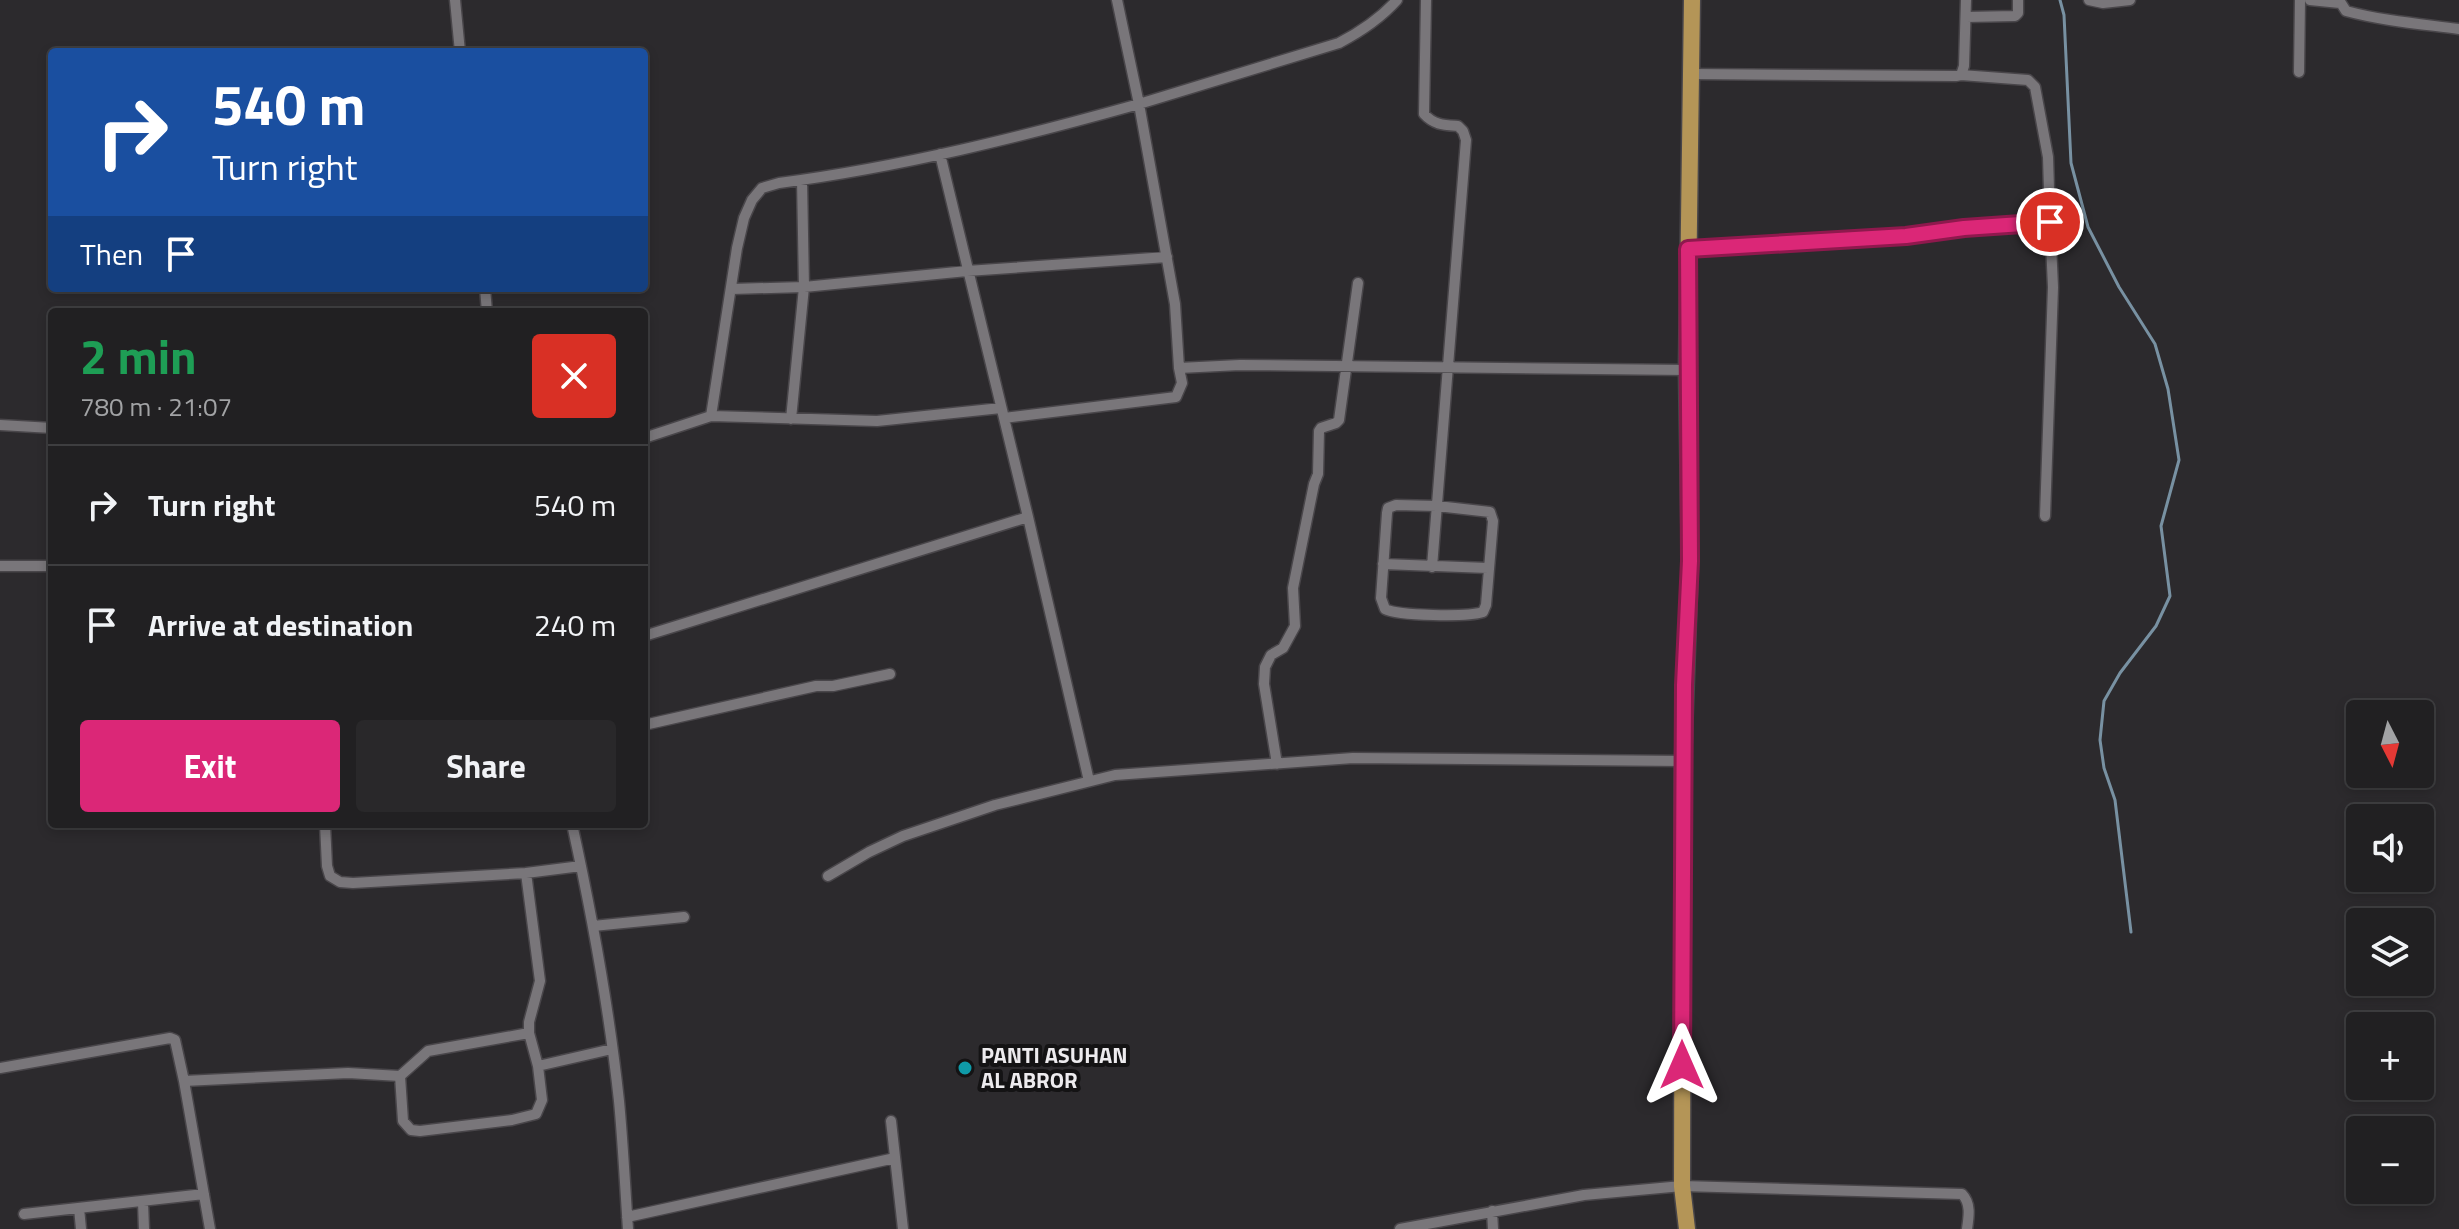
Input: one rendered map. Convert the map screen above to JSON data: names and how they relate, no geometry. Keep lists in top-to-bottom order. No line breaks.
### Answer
{"places":["PANTI ASUHAN AL ABROR"],"north":"bottom","page":{"turn":["540 m","Turn right"],"then":"Then","heading":["2 min","780 m · 21:07"],"list":[{"name":"Turn right","value":"540 m"},{"name":"Arrive at destination","value":"240 m"}],"map_buttons":["+","−"],"buttons":["Exit","Share"]}}
